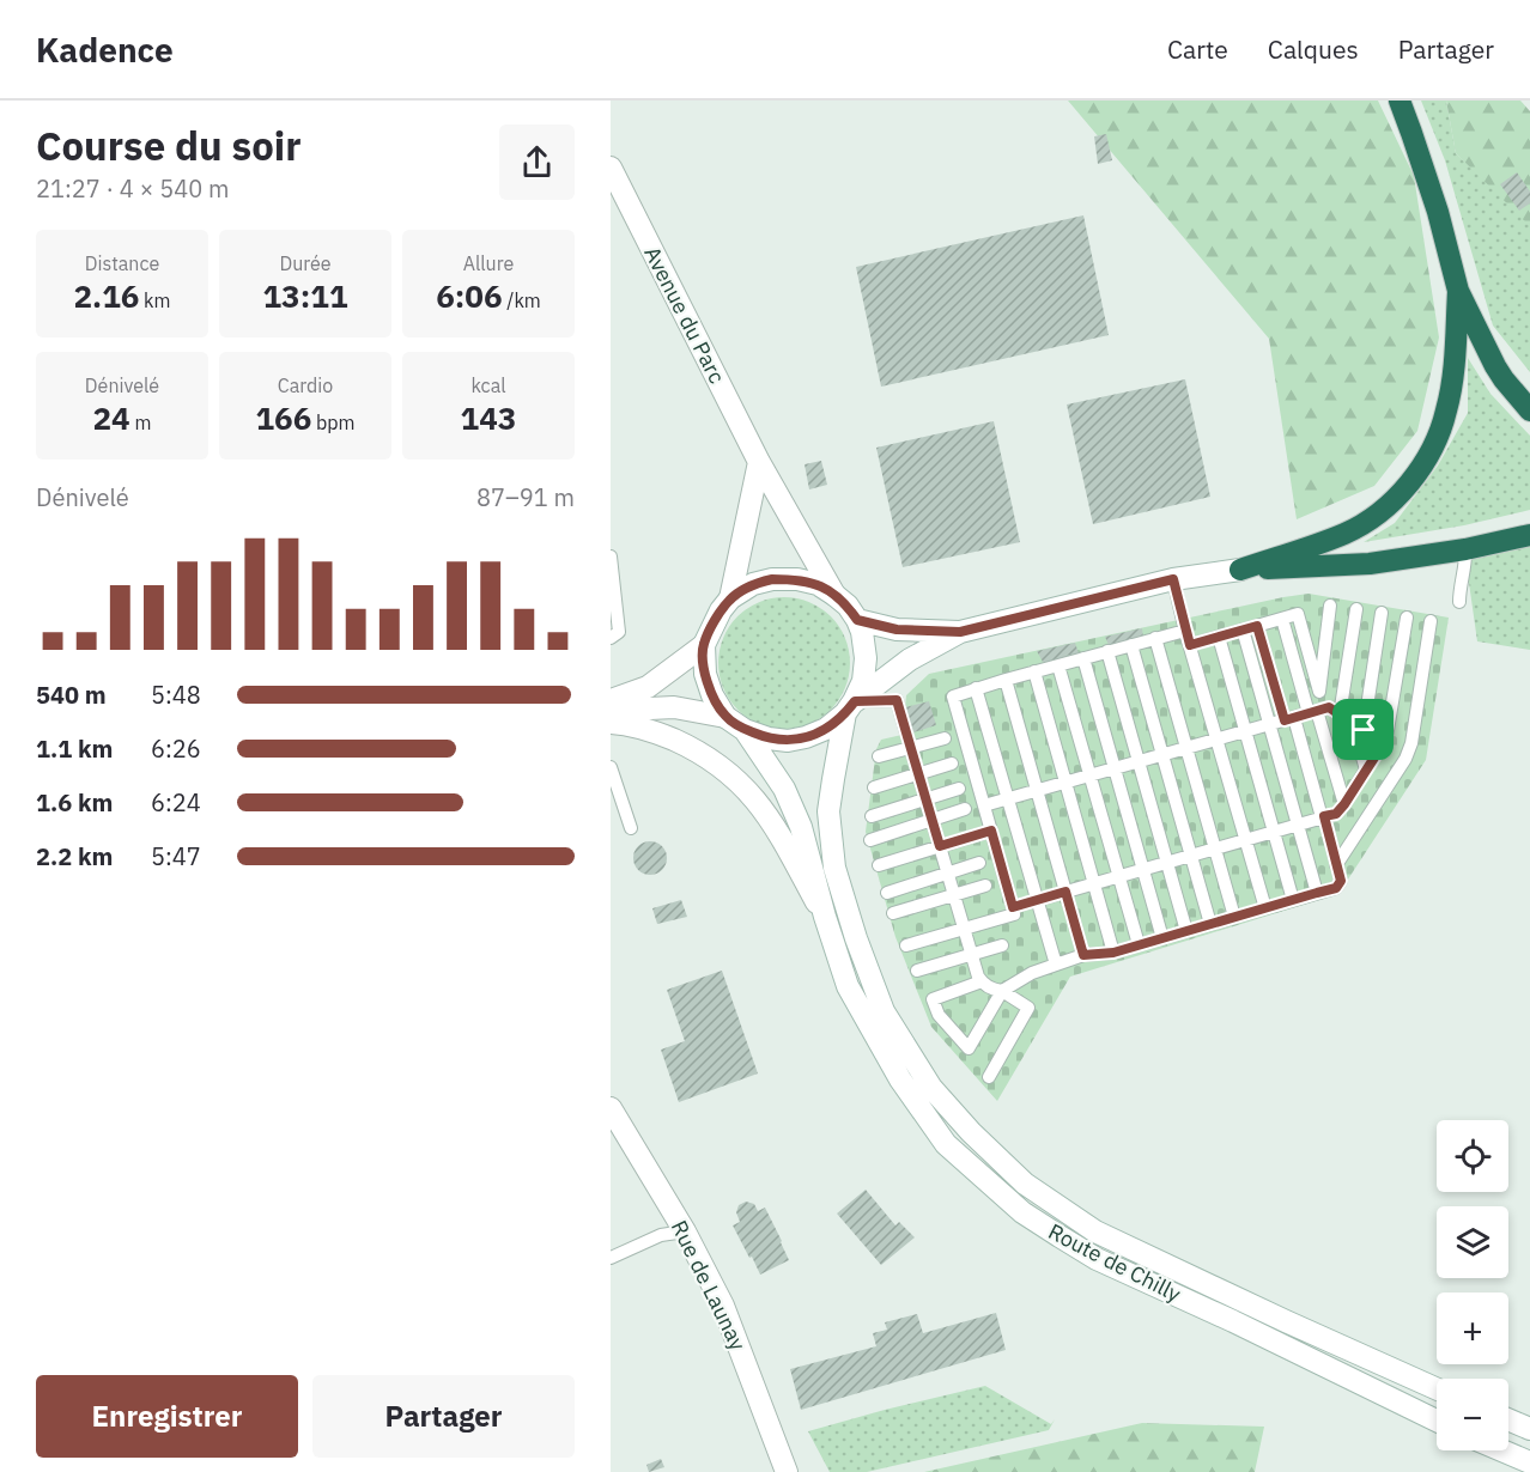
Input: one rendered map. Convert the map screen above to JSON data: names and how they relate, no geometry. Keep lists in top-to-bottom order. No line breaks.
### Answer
{"streets":{"main road":["Avenue du Parc","Route de Chilly","Rue de Launay"]},"crossings":[["Avenue du Parc","Route de Chilly"]],"page":{"header":"Kadence","nav":["Carte","Calques","Partager"],"heading":["Course du soir","21:27 · 4 × 540 m"],"stats":[["Distance","2.16 km"],["Durée","13:11"],["Allure","6:06 /km"],["Dénivelé","24 m"],["Cardio","166 bpm"],["kcal","143"]],"chart":["Dénivelé","87–91 m"],"list":[{"name":"540 m","note":"5:48"},{"name":"1.1 km","note":"6:26"},{"name":"1.6 km","note":"6:24"},{"name":"2.2 km","note":"5:47"}],"map_buttons":["+","−"],"buttons":["Enregistrer","Partager"]}}
